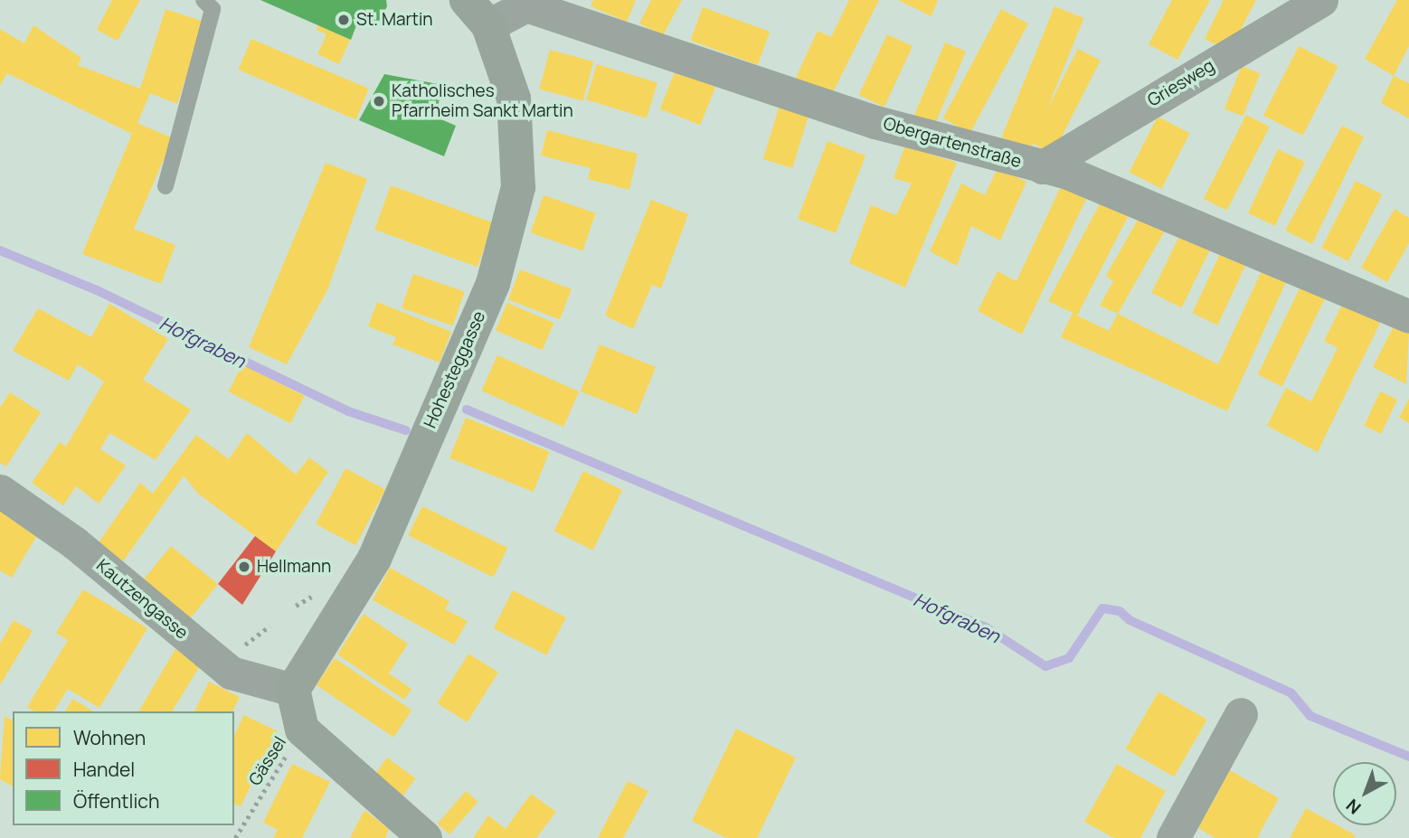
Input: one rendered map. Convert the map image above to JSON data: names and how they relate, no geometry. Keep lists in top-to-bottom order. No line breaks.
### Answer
{"streets":{"main road":["Hohesteggasse"],"street":["Griesweg","Obergartenstraße","Kautzengasse"],"path":["Gässel"]},"crossings":[["Griesweg","Obergartenstraße"],["Obergartenstraße","Hohesteggasse"],["Hohesteggasse","Kautzengasse"]],"water":["Hofgraben"],"places":["St. Martin","Katholisches Pfarrheim Sankt Martin","Hellmann"],"legend":["Wohnen","Handel","Öffentlich"],"north":"bottom left"}
